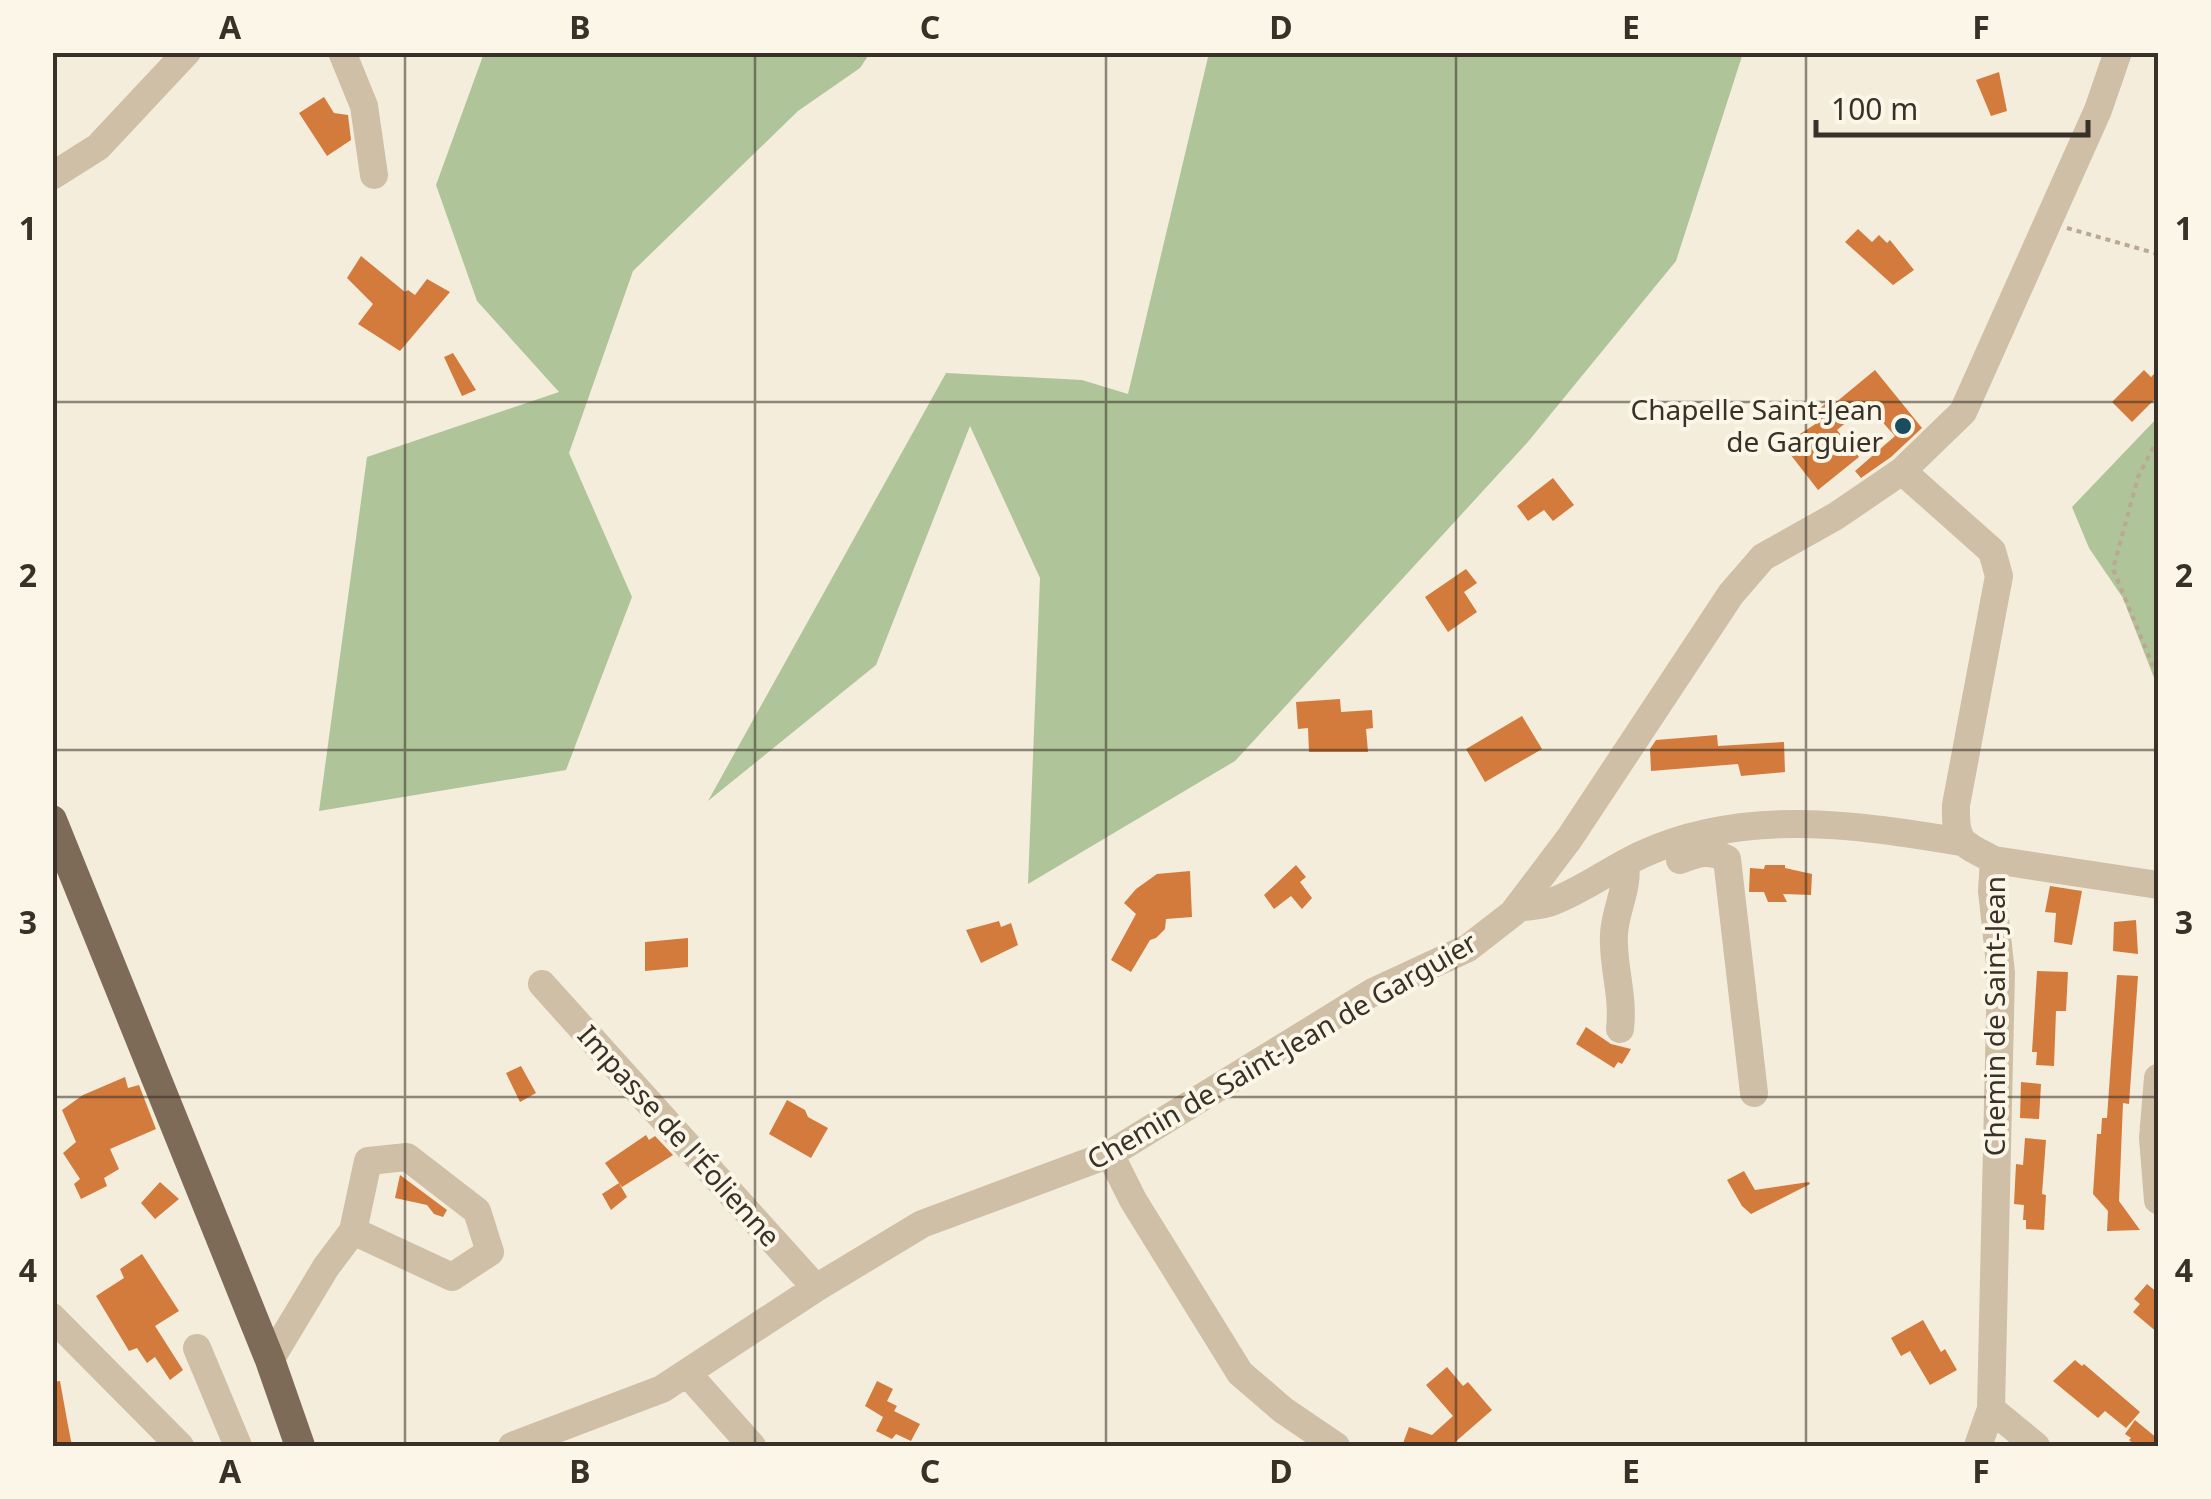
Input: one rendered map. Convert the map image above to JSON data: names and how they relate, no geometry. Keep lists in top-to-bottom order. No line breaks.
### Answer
{"streets":{"street":["Chemin de Saint-Jean","Chemin de Saint-Jean de Garguier","Impasse de l'Éolienne"]},"crossings":[["Chemin de Saint-Jean","Chemin de Saint-Jean de Garguier"],["Chemin de Saint-Jean de Garguier","Impasse de l'Éolienne"]],"places":["Chapelle Saint-Jean de Garguier"],"scale_bar":"100 m","grid":{"columns":["A","B","C","D","E","F"],"rows":["1","2","3","4"]}}
